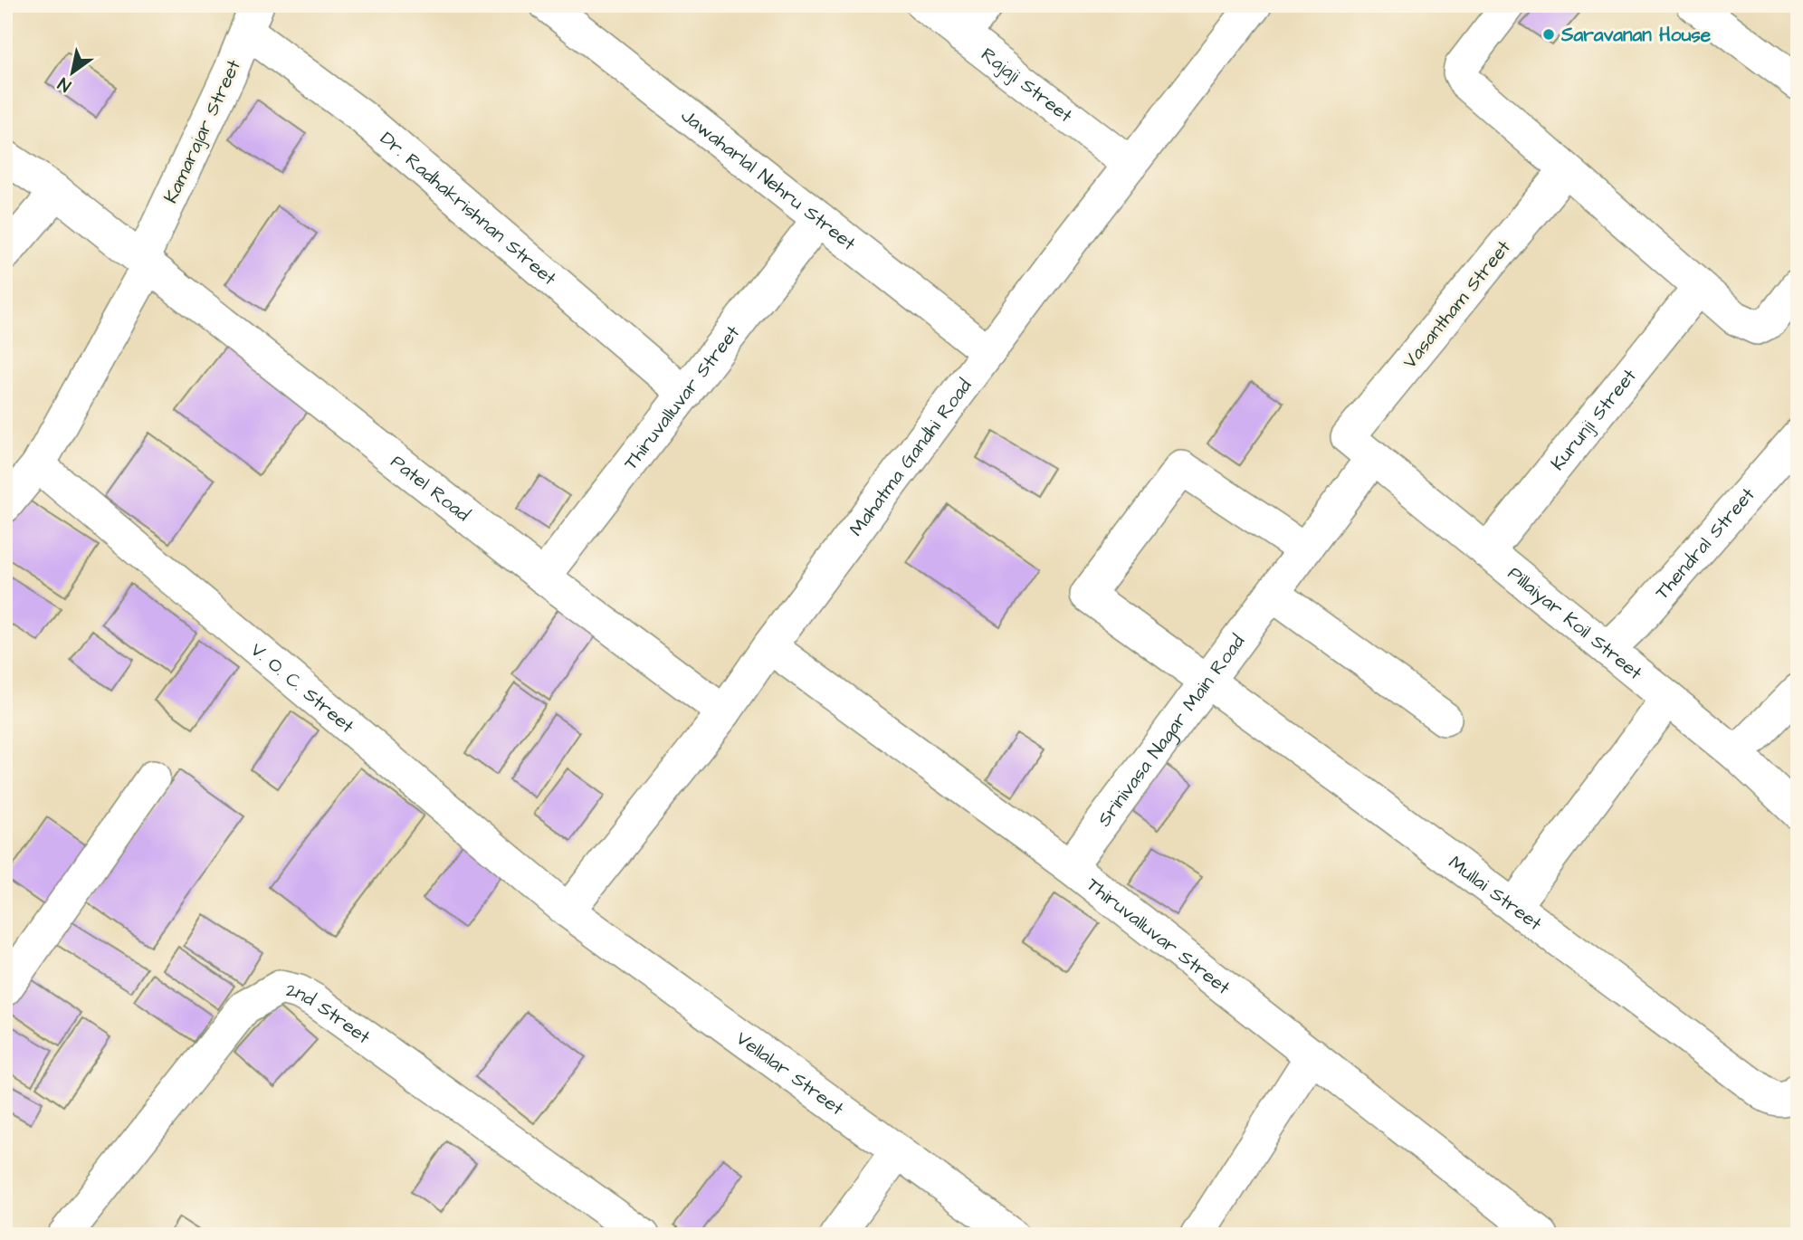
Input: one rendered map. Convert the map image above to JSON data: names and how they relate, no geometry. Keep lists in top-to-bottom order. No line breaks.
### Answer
{"streets":{"street":["Rajaji Street","Kamarajar Street","Jawaharlal Nehru Street","Dr. Radhakrishnan Street","Vasantham Street","Thiruvalluvar Street","Kurunji Street","Mahatma Gandhi Road","Patel Road","Thendral Street","Pillaiyar Koil Street","V. O. C. Street","Srinivasa Nagar Main Road","Mullai Street","2nd Street","Vellalar Street"]},"crossings":[["Rajaji Street","Mahatma Gandhi Road"],["Kamarajar Street","Dr. Radhakrishnan Street"],["Kamarajar Street","Patel Road"],["Kamarajar Street","V. O. C. Street"],["Jawaharlal Nehru Street","Thiruvalluvar Street"],["Jawaharlal Nehru Street","Mahatma Gandhi Road"],["Dr. Radhakrishnan Street","Thiruvalluvar Street"],["Vasantham Street","Pillaiyar Koil Street"],["Vasantham Street","Srinivasa Nagar Main Road"],["Vasantham Street","Mullai Street"],["Thiruvalluvar Street","Mahatma Gandhi Road"],["Thiruvalluvar Street","Patel Road"],["Thiruvalluvar Street","Srinivasa Nagar Main Road"],["Kurunji Street","Pillaiyar Koil Street"],["Mahatma Gandhi Road","Patel Road"],["Mahatma Gandhi Road","V. O. C. Street"],["Mahatma Gandhi Road","Vellalar Street"],["Thendral Street","Pillaiyar Koil Street"],["V. O. C. Street","Vellalar Street"],["Srinivasa Nagar Main Road","Mullai Street"]],"places":["Saravanan House"],"north":"bottom left"}
